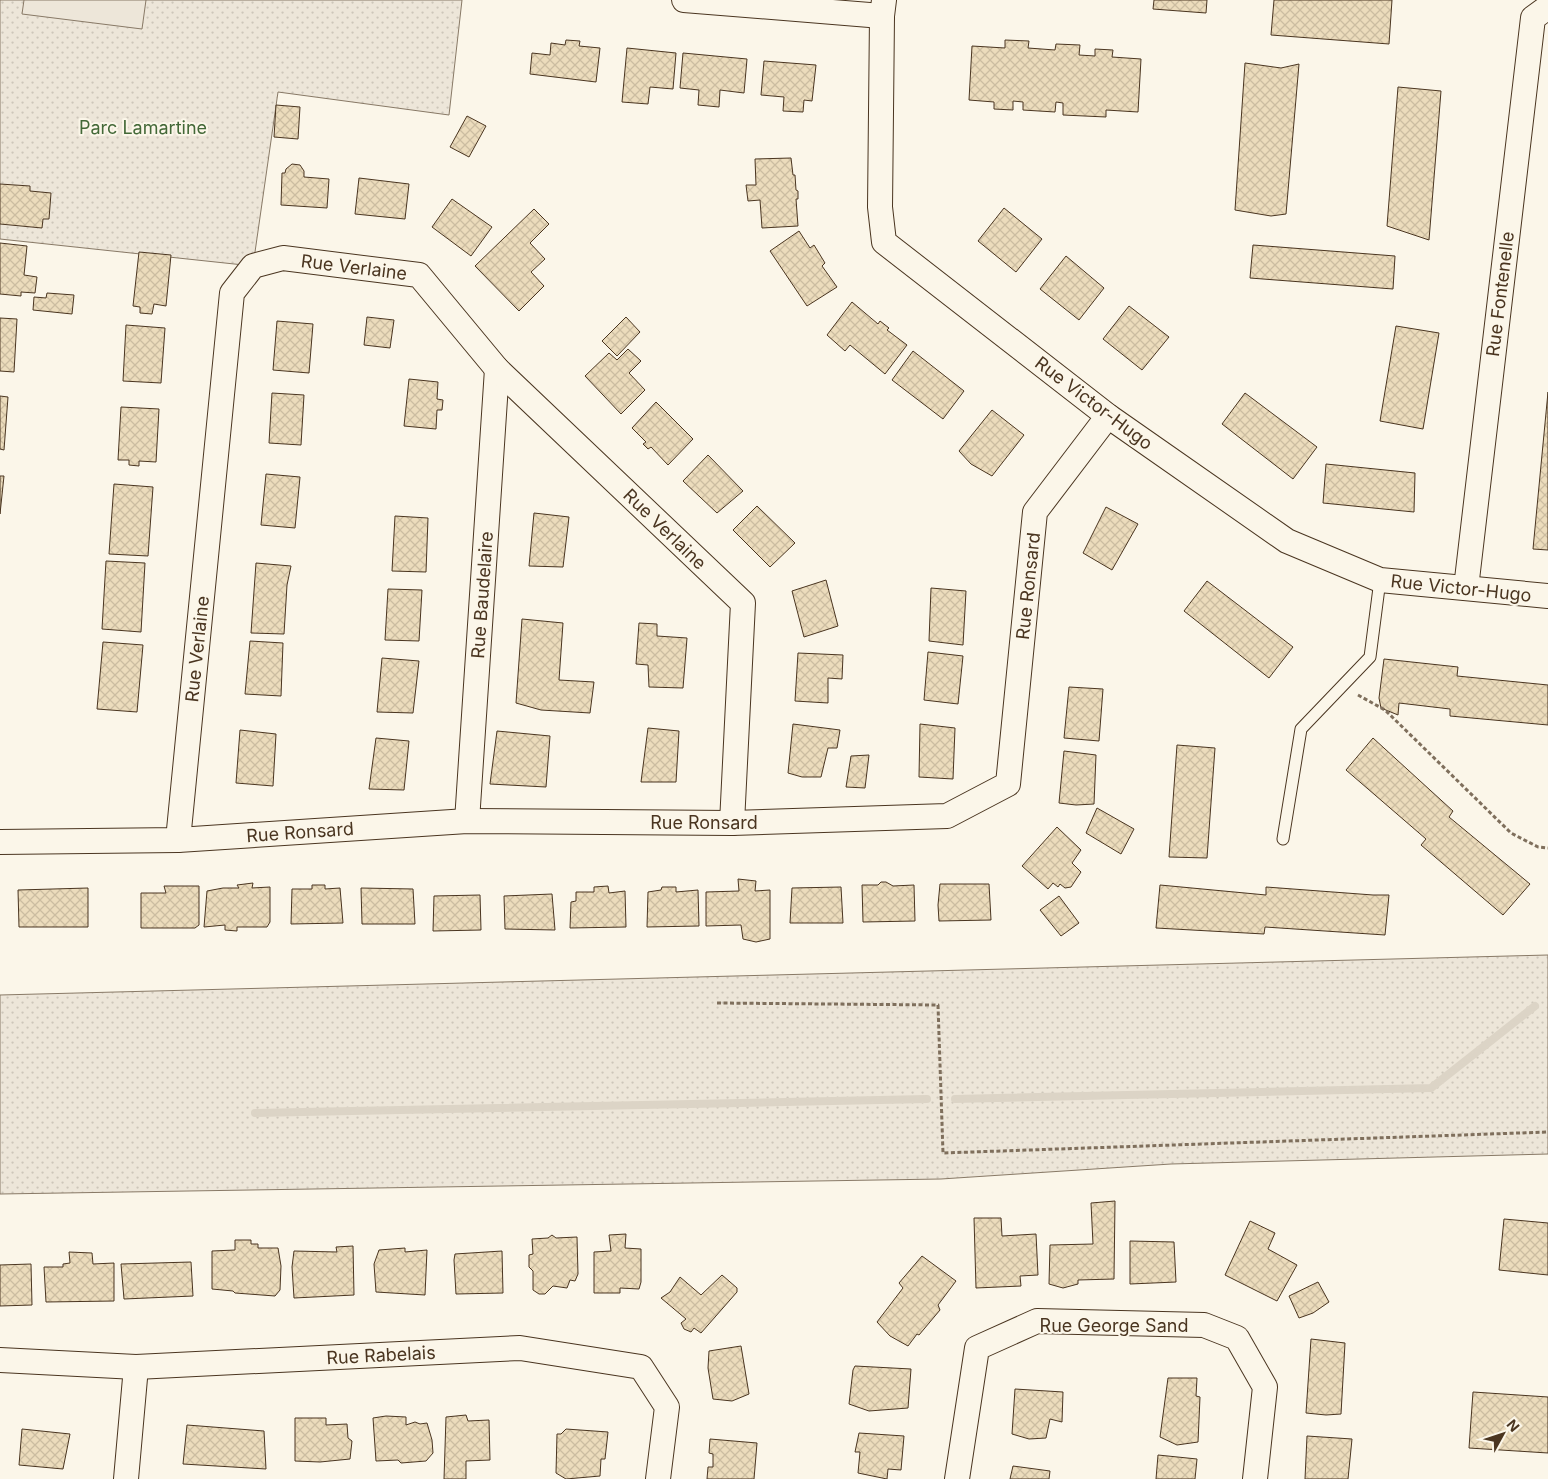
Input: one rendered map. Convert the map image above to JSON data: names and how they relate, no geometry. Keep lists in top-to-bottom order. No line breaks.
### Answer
{"streets":{"street":["Rue Verlaine","Rue Fontenelle","Rue Victor-Hugo","Rue Ronsard","Rue Baudelaire","Rue George Sand","Rue Rabelais"]},"crossings":[["Rue Verlaine","Rue Ronsard"],["Rue Verlaine","Rue Baudelaire"],["Rue Fontenelle","Rue Victor-Hugo"],["Rue Victor-Hugo","Rue Ronsard"],["Rue Ronsard","Rue Baudelaire"]],"parks":["Parc Lamartine"],"north":"top right"}
